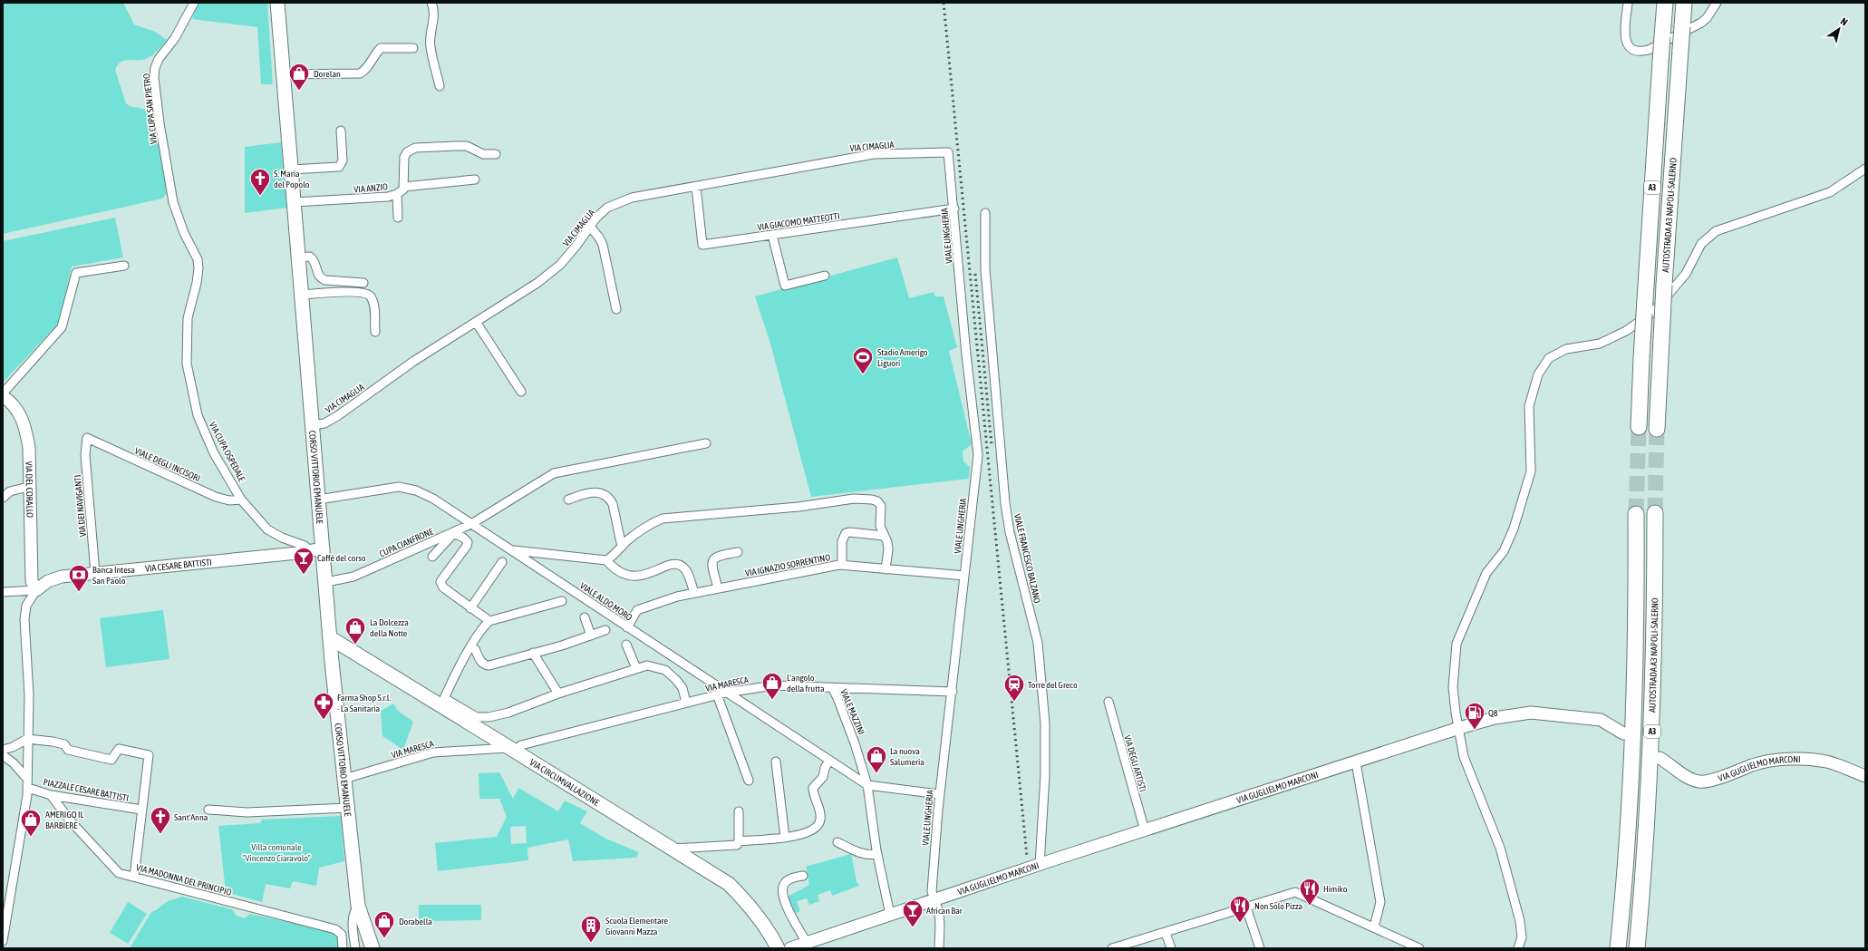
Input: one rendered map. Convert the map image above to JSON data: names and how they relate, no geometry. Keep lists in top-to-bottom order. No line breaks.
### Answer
{"streets":{"highway":["A3","AUTOSTRADA A3 NAPOLI-SALERNO"],"main road":["CORSO VITTORIO EMANUELE","VIA CIRCUMVALLAZIONE"],"street":["VIA CUPA SAN PIETRO","VIA CIMAGLIA","VIA ANZIO","VIA GIACOMO MATTEOTTI","VIALE UNGHERIA","VIA CUPA OSPEDALE","VIALE DEGLI INCISORI","VIA DEL CORALLO","VIA DEI NAVIGANTI","CUPA CIANFRONE","VIALE FRANCESCO BALZANO","VIA CESARE BATTISTI","VIA IGNAZIO SORRENTINO","VIALE ALDO MORO","VIA MARESCA","VIALE MAZZINI","VIA DEGLI ARTISTI","VIA GUGLIELMO MARCONI","PIAZZALE CESARE BATTISTI","VIA MADONNA DEL PRINCIPIO"]},"crossings":[["VIA CUPA SAN PIETRO","VIA CUPA OSPEDALE"],["VIA CIMAGLIA","VIA GIACOMO MATTEOTTI"],["VIA CIMAGLIA","VIALE UNGHERIA"],["VIA CIMAGLIA","CORSO VITTORIO EMANUELE"],["VIA ANZIO","CORSO VITTORIO EMANUELE"],["VIA GIACOMO MATTEOTTI","VIALE UNGHERIA"],["VIALE UNGHERIA","VIA IGNAZIO SORRENTINO"],["VIALE UNGHERIA","VIA MARESCA"],["VIALE UNGHERIA","VIA GUGLIELMO MARCONI"],["VIA CUPA OSPEDALE","VIALE DEGLI INCISORI"],["VIA CUPA OSPEDALE","VIA CESARE BATTISTI"],["VIALE DEGLI INCISORI","VIA DEI NAVIGANTI"],["CORSO VITTORIO EMANUELE","CUPA CIANFRONE"],["CORSO VITTORIO EMANUELE","VIA CESARE BATTISTI"],["CORSO VITTORIO EMANUELE","VIALE ALDO MORO"],["CORSO VITTORIO EMANUELE","VIA MARESCA"],["CORSO VITTORIO EMANUELE","VIA CIRCUMVALLAZIONE"],["VIA DEL CORALLO","VIA CESARE BATTISTI"],["VIA DEI NAVIGANTI","VIA CESARE BATTISTI"],["CUPA CIANFRONE","VIALE ALDO MORO"],["VIALE FRANCESCO BALZANO","VIA GUGLIELMO MARCONI"],["VIA CESARE BATTISTI","PIAZZALE CESARE BATTISTI"],["VIA IGNAZIO SORRENTINO","VIALE ALDO MORO"],["VIALE ALDO MORO","VIA MARESCA"],["VIALE ALDO MORO","VIALE MAZZINI"],["VIA MARESCA","VIALE MAZZINI"],["VIA MARESCA","VIA CIRCUMVALLAZIONE"],["VIALE MAZZINI","VIA GUGLIELMO MARCONI"],["VIA DEGLI ARTISTI","VIA GUGLIELMO MARCONI"],["PIAZZALE CESARE BATTISTI","VIA MADONNA DEL PRINCIPIO"]],"parks":["Villa comunale \"Vincenzo Ciaravolo\""],"places":{"shop":["Dorelan","La Dolcezza della Notte","L'angolo della frutta","La nuova Salumeria","AMERIGO IL BARBIERE","Dorabella"],"church":["S. Maria del Popolo","Sant'Anna"],"sports":["Stadio Amerigo Liguori"],"bar":["Caffè del corso","African Bar"],"bank":["Banca Intesa San Paolo"],"station":["Torre del Greco"],"pharmacy":["Farma Shop S.r.l. - La Sanitaria"],"fuel station":["Q8"],"restaurant":["Himiko","Non Solo Pizza"],"building":["Scuola Elementare Giovanni Mazza"]},"north":"top right"}
